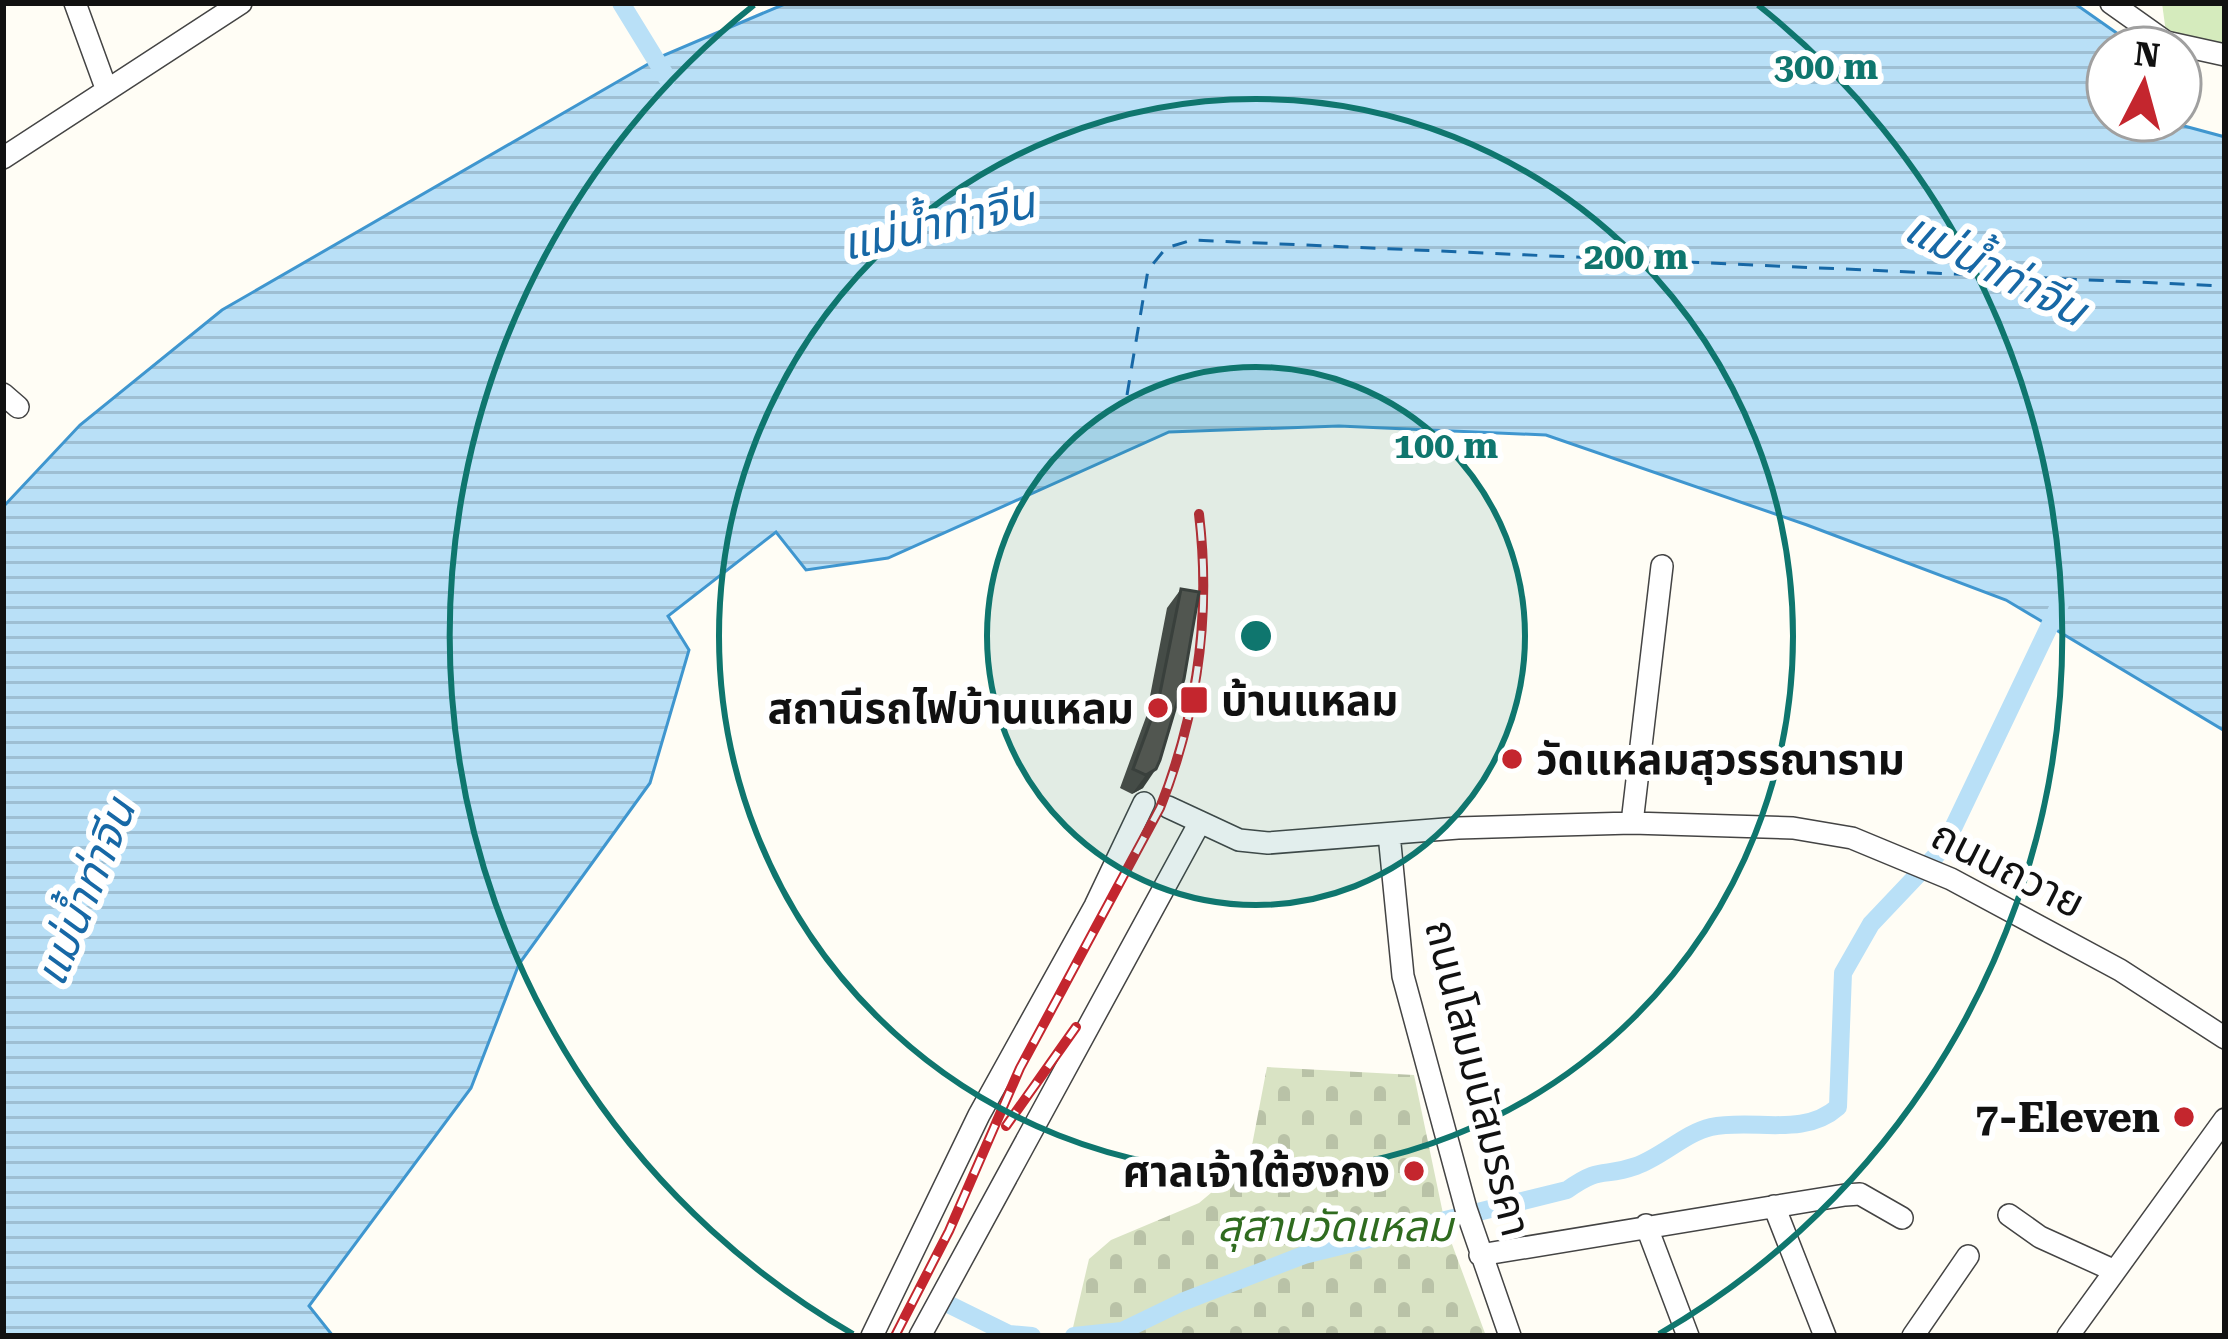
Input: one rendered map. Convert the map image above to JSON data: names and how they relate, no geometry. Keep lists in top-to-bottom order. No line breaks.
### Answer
{"streets":{"street":["ถนนถวาย","ถนนโสมมนัสมรรคา"]},"crossings":[["ถนนถวาย","ถนนโสมมนัสมรรคา"]],"water":["แม่น้ำท่าจีน"],"parks":["สุสานวัดแหลม"],"places":{"transit":["บ้านแหลม"],"other":["สถานีรถไฟบ้านแหลม","วัดแหลมสุวรรณาราม","7-Eleven","ศาลเจ้าใต้ฮงกง"]},"north":"top","rings":["300 m","200 m","100 m"]}
